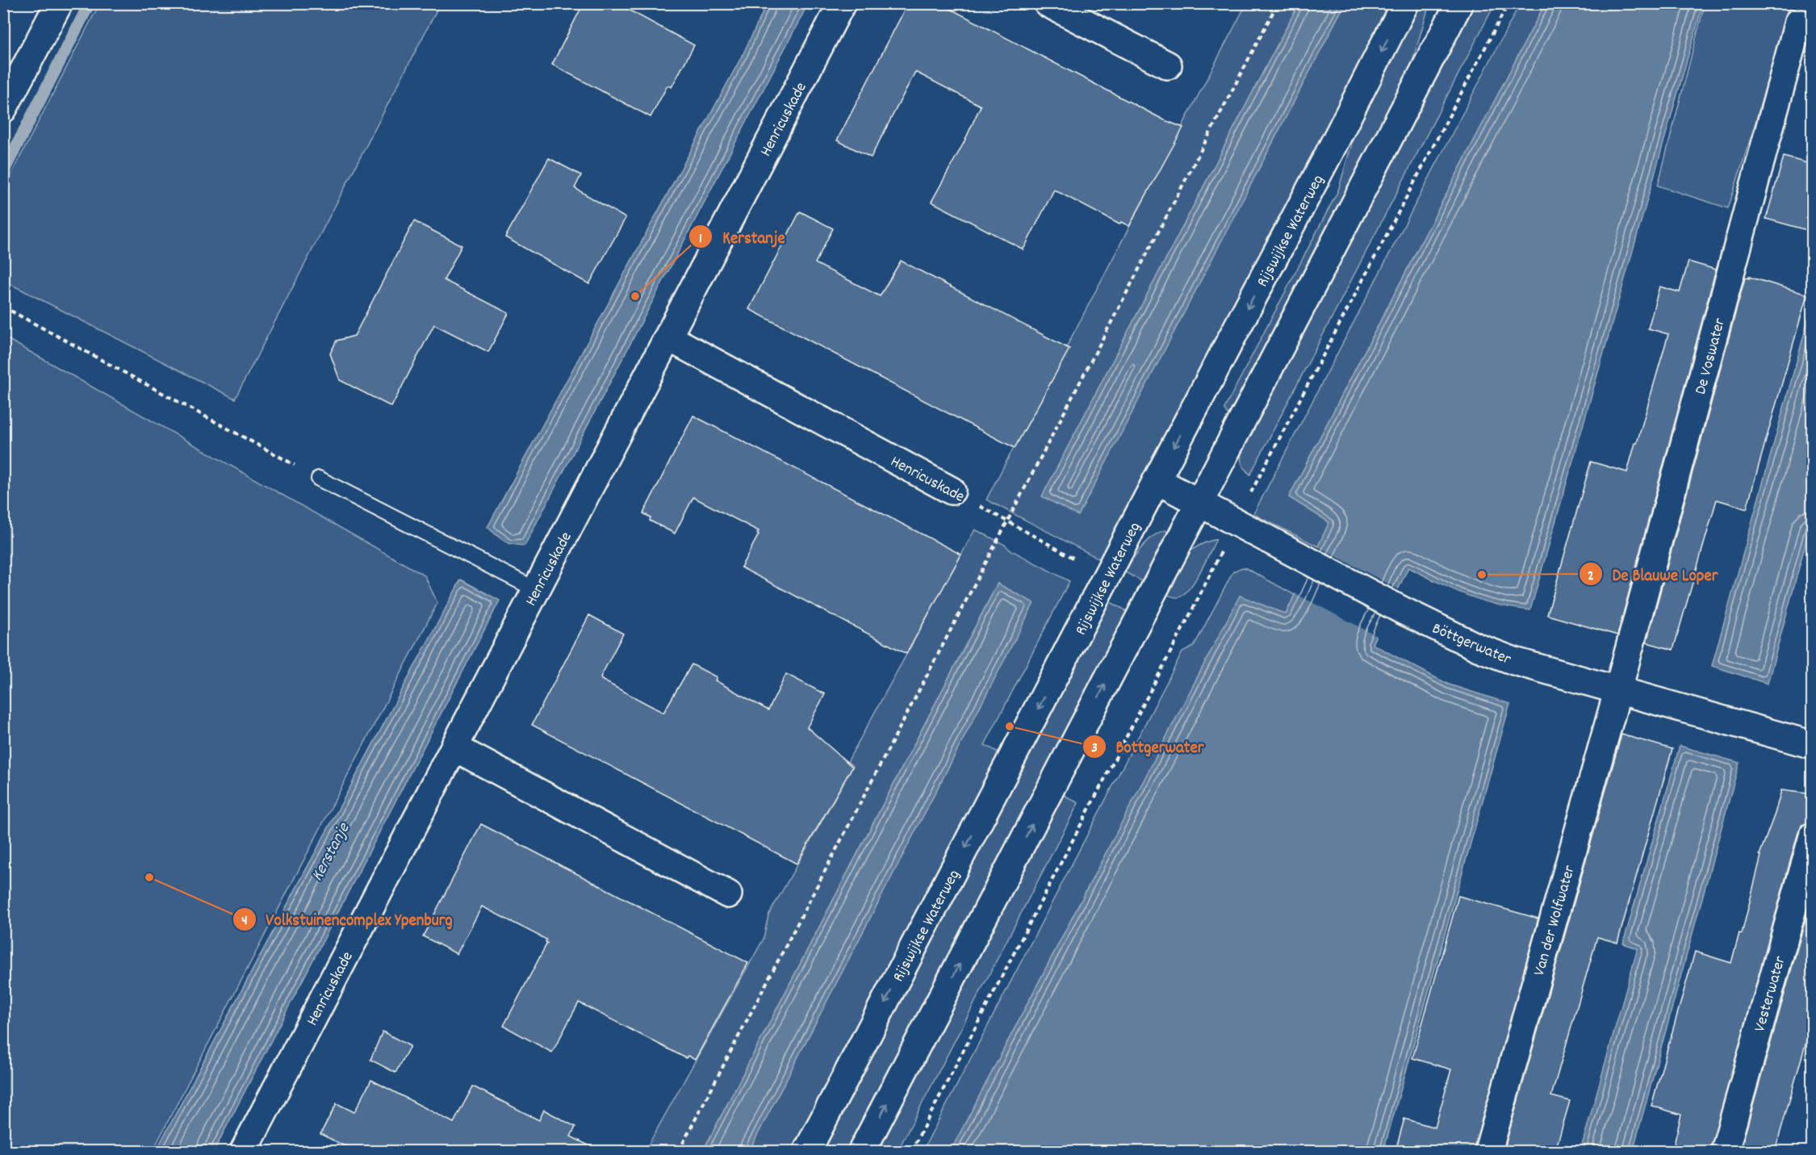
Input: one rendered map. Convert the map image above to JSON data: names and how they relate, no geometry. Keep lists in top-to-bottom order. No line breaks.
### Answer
{"streets":{"street":["Henricuskade","Rijswijkse Waterweg","De Voswater","Böttgerwater","Van der Wolfwater","Vesterwater"]},"crossings":[["Henricuskade","Rijswijkse Waterweg"],["Rijswijkse Waterweg","Böttgerwater"],["De Voswater","Böttgerwater"],["De Voswater","Van der Wolfwater"],["Böttgerwater","Van der Wolfwater"]],"water":["Kerstanje"],"places":["Kerstanje","De Blauwe Loper","Bottgerwater","Volkstuinencomplex Ypenburg"]}
